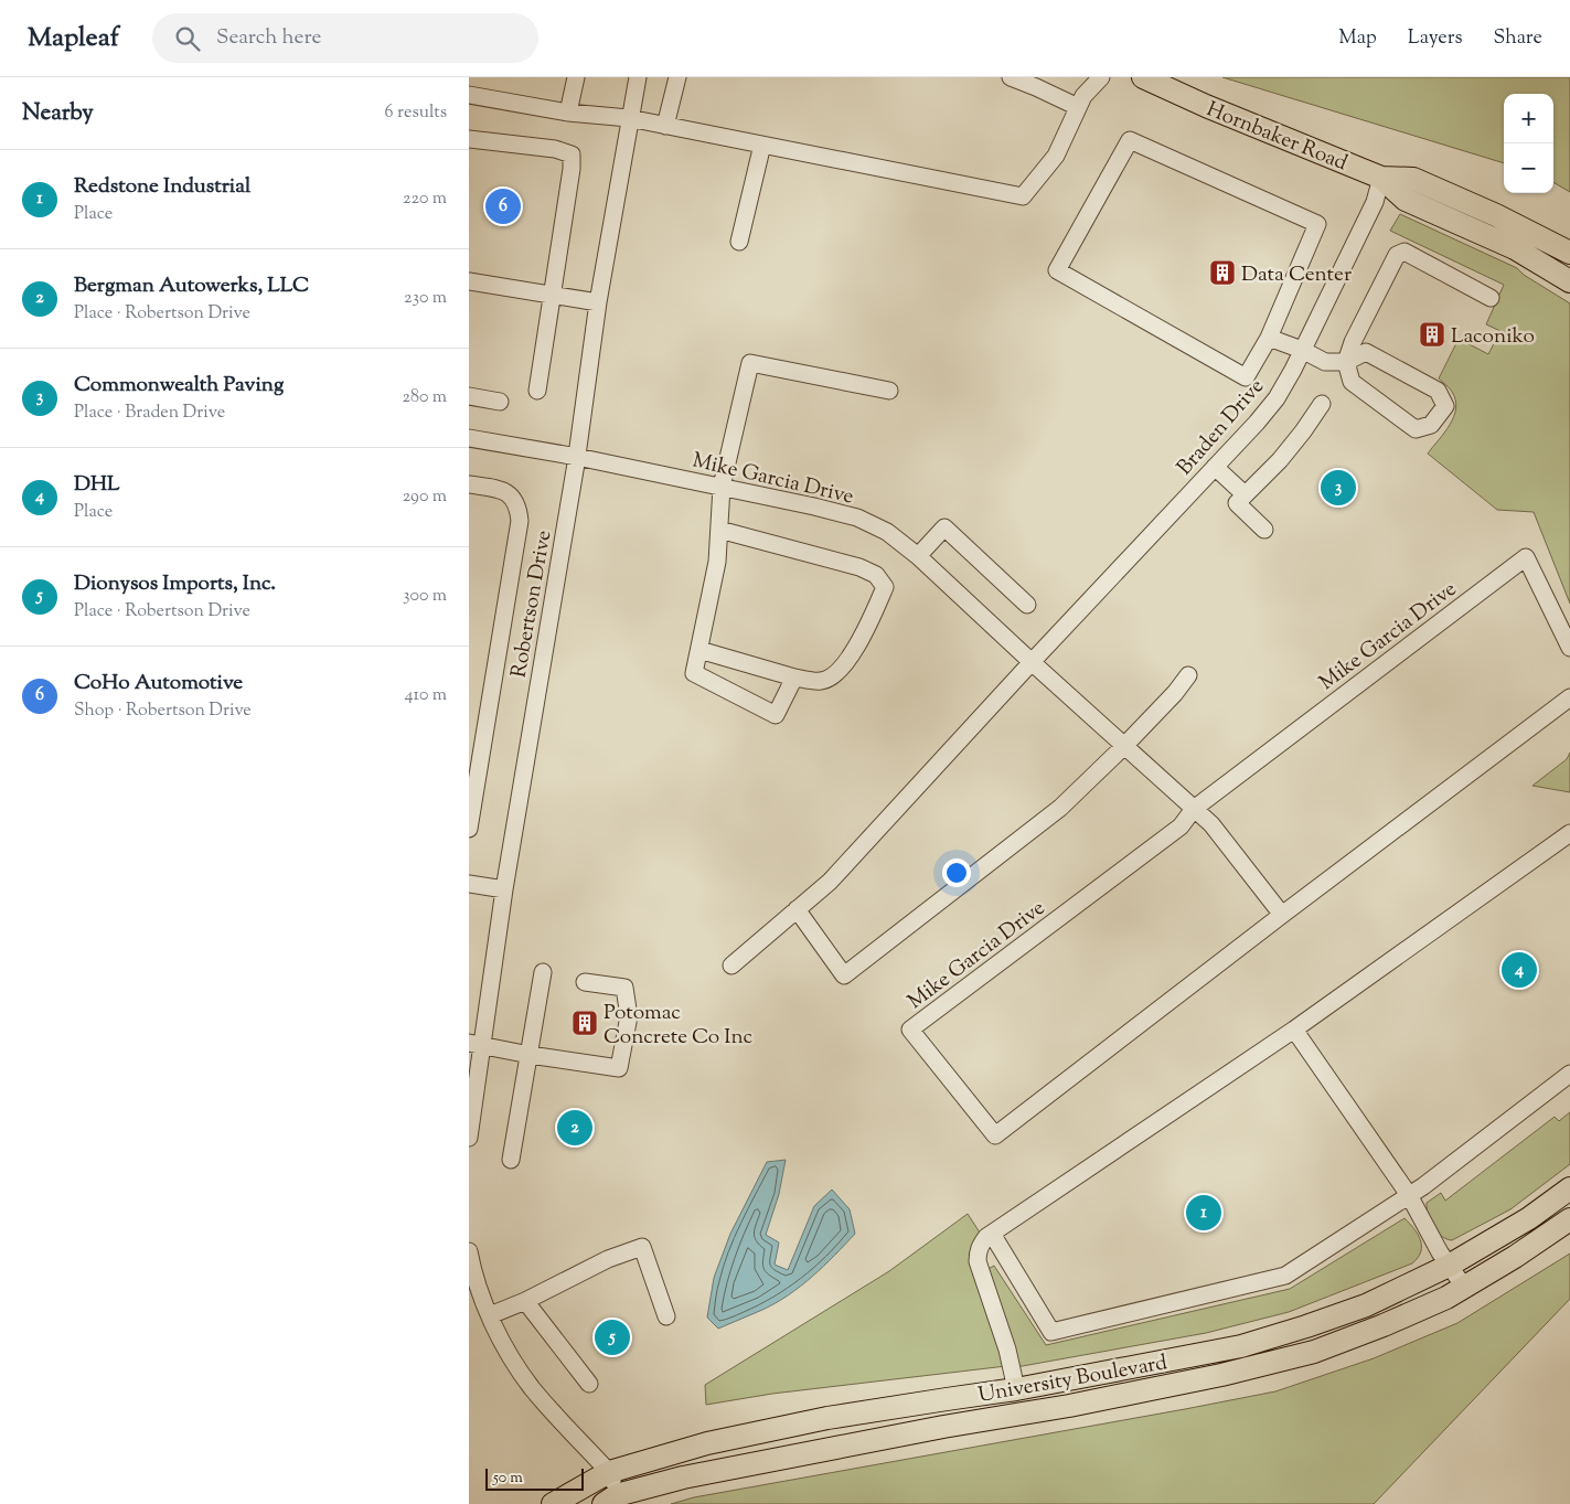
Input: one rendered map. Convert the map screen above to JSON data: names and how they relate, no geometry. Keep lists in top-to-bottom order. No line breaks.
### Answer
{"streets":{"main road":["Hornbaker Road","University Boulevard"],"street":["Braden Drive","Mike Garcia Drive","Robertson Drive"]},"crossings":[["Hornbaker Road","Braden Drive"],["Braden Drive","Mike Garcia Drive"],["Mike Garcia Drive","Robertson Drive"]],"places":{"building":["Data Center","Laconiko","Potomac Concrete Co Inc"]},"scale_bar":"50 m","page":{"header":"Mapleaf","search":"Search here","nav":["Map","Layers","Share"],"heading":["Nearby","6 results"],"map_buttons":["+","−"],"list":[{"mark":"1","name":"Redstone Industrial","note":"Place","value":"220 m"},{"mark":"2","name":"Bergman Autowerks, LLC","note":"Place · Robertson Drive","value":"230 m"},{"mark":"3","name":"Commonwealth Paving","note":"Place · Braden Drive","value":"280 m"},{"mark":"4","name":"DHL","note":"Place","value":"290 m"},{"mark":"5","name":"Dionysos Imports, Inc.","note":"Place · Robertson Drive","value":"300 m"},{"mark":"6","name":"CoHo Automotive","note":"Shop · Robertson Drive","value":"410 m"}],"pins":["6","3","4","2","1","5"],"scale":"50 m"}}
